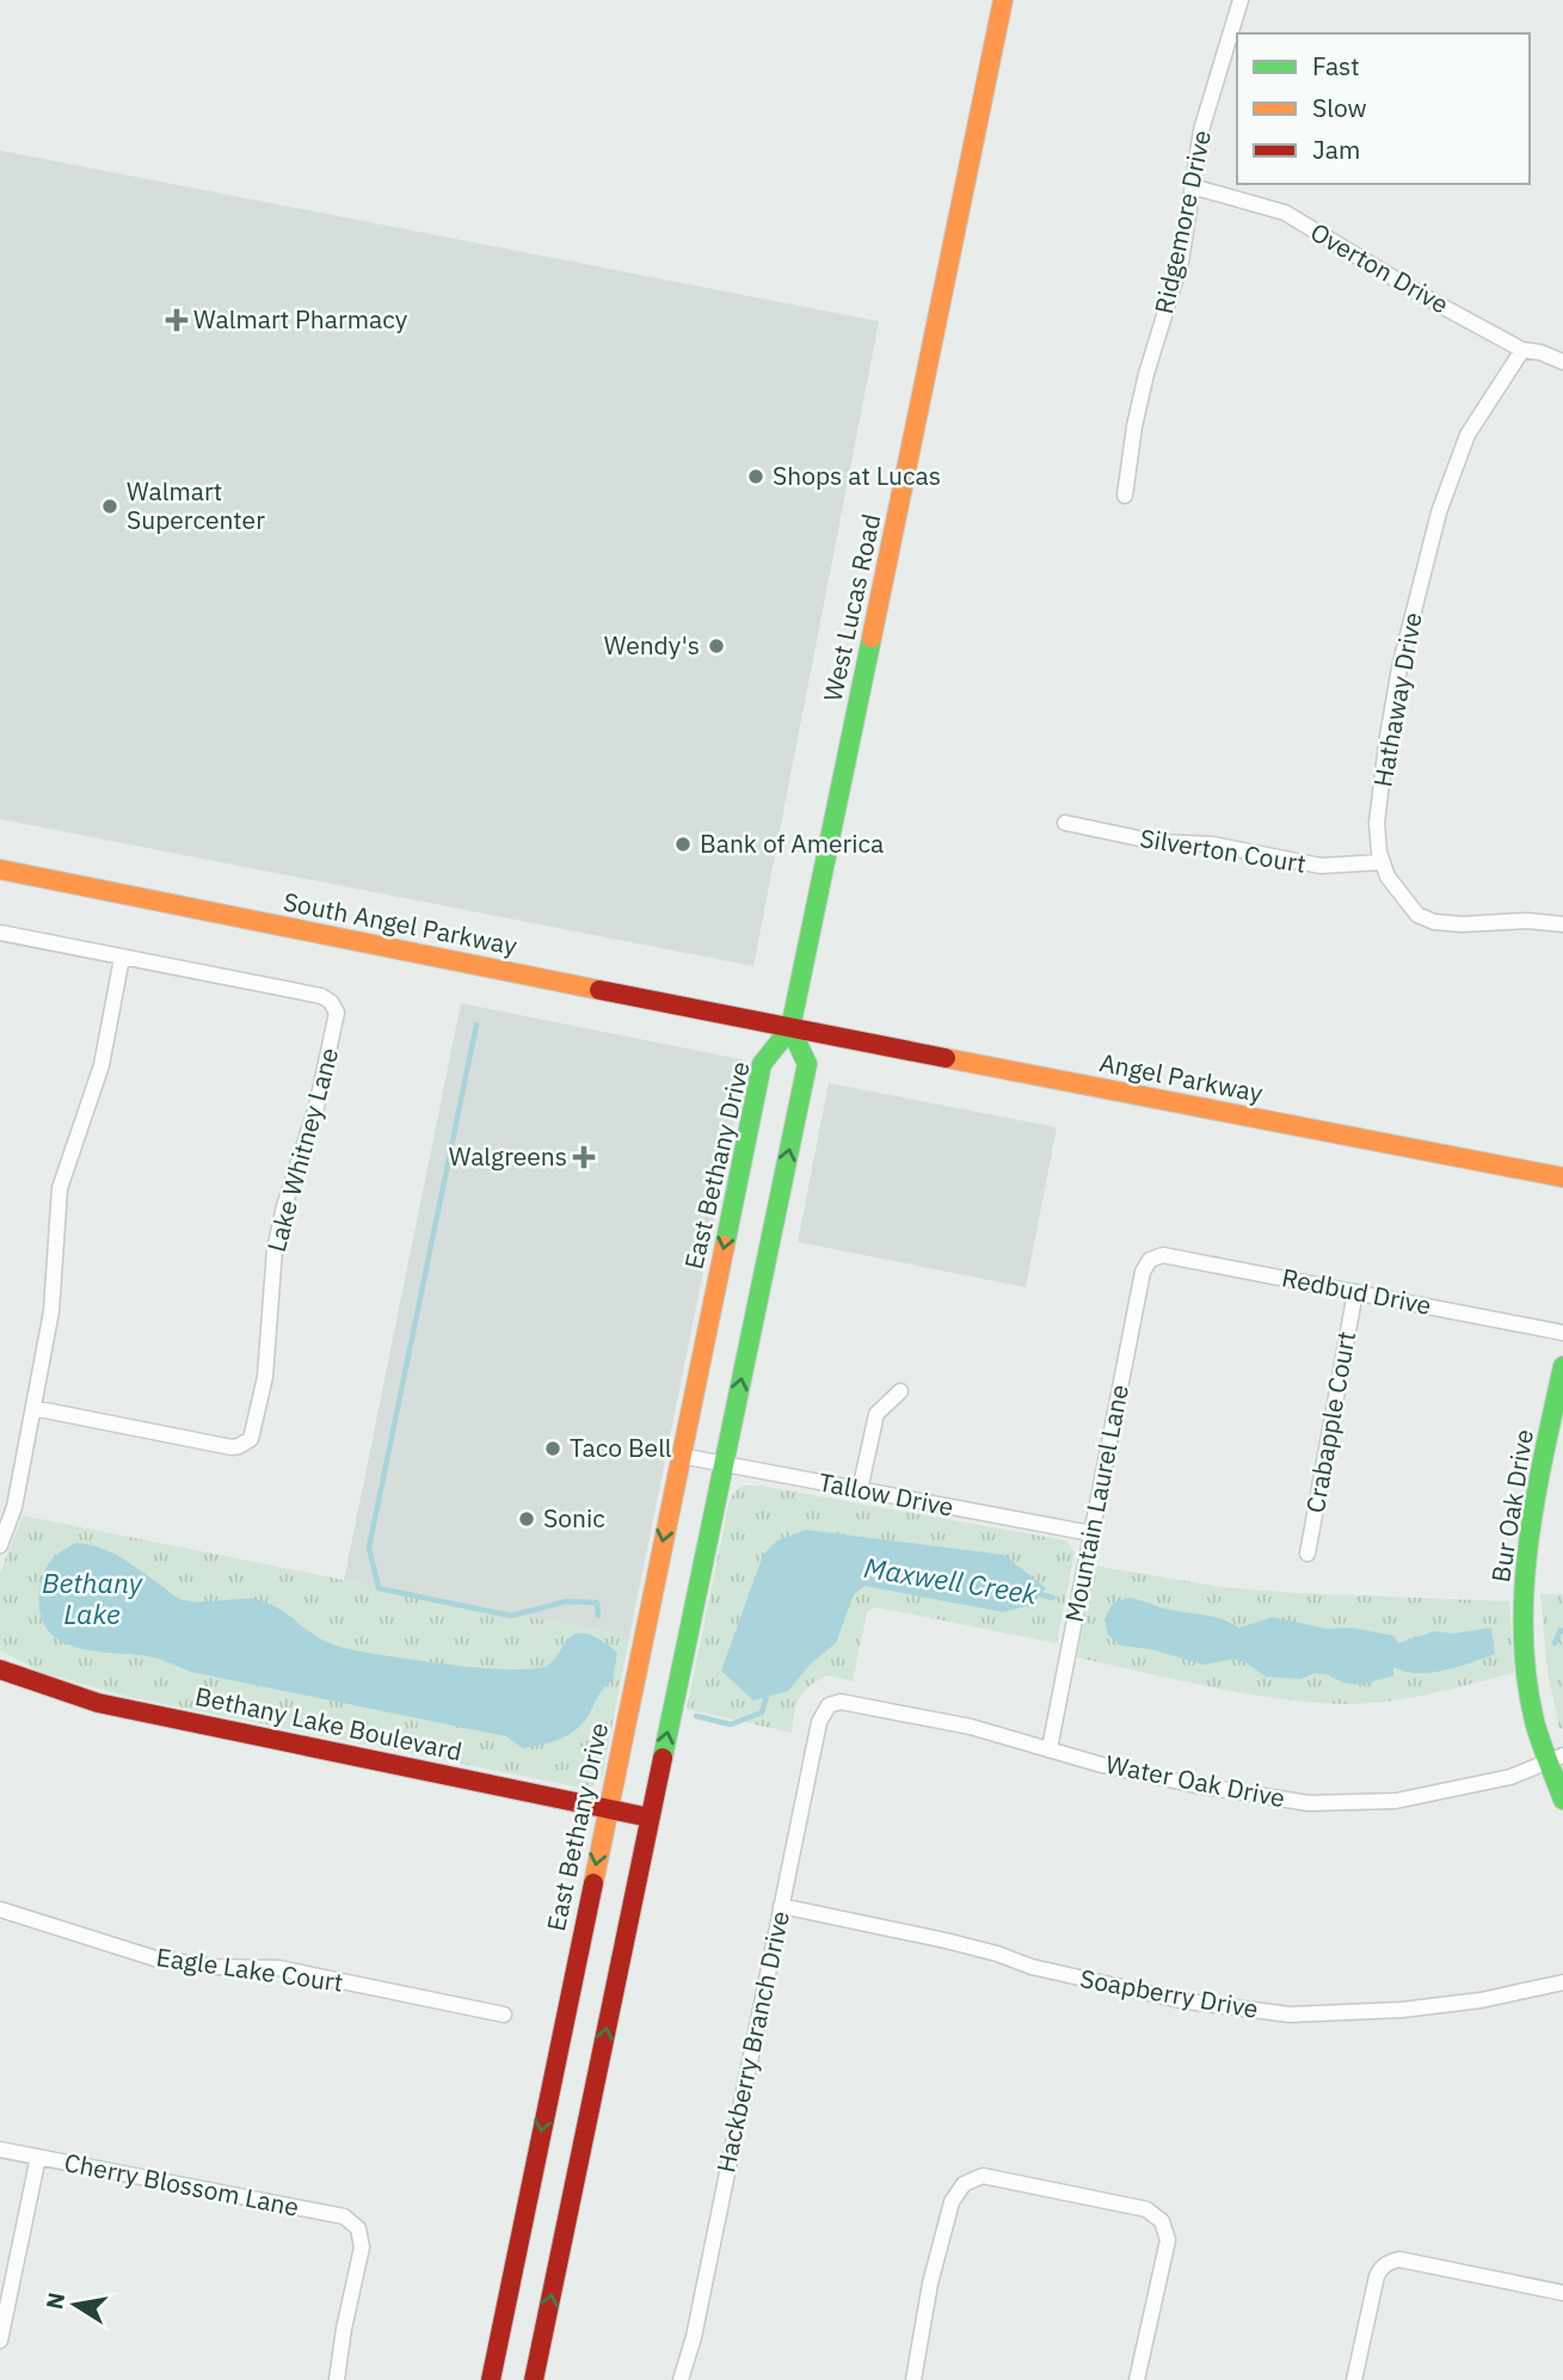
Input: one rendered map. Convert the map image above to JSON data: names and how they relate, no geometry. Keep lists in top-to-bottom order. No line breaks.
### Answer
{"streets":{"main road":["West Lucas Road","South Angel Parkway","Angel Parkway","East Bethany Drive","Bur Oak Drive","Bethany Lake Boulevard"],"street":["Ridgemore Drive","Overton Drive","Hathaway Drive","Silverton Court","Lake Whitney Lane","Redbud Drive","Crabapple Court","Tallow Drive","Mountain Laurel Lane","Water Oak Drive","Eagle Lake Court","Soapberry Drive","Hackberry Branch Drive","Cherry Blossom Lane"]},"crossings":[["Ridgemore Drive","Overton Drive"],["Overton Drive","Hathaway Drive"],["West Lucas Road","South Angel Parkway"],["West Lucas Road","Angel Parkway"],["West Lucas Road","East Bethany Drive"],["Hathaway Drive","Silverton Court"],["South Angel Parkway","Angel Parkway"],["South Angel Parkway","East Bethany Drive"],["Angel Parkway","East Bethany Drive"],["East Bethany Drive","Tallow Drive"],["East Bethany Drive","Bethany Lake Boulevard"],["Redbud Drive","Crabapple Court"],["Redbud Drive","Mountain Laurel Lane"],["Tallow Drive","Mountain Laurel Lane"],["Mountain Laurel Lane","Water Oak Drive"],["Bur Oak Drive","Water Oak Drive"],["Water Oak Drive","Hackberry Branch Drive"],["Soapberry Drive","Hackberry Branch Drive"]],"water":["Maxwell Creek","Bethany Lake"],"places":{"health":["Walmart Pharmacy","Walgreens"],"other":["Shops at Lucas","Walmart Supercenter","Wendy's","Bank of America","Taco Bell","Sonic"]},"legend":["Fast","Slow","Jam"],"north":"left"}
